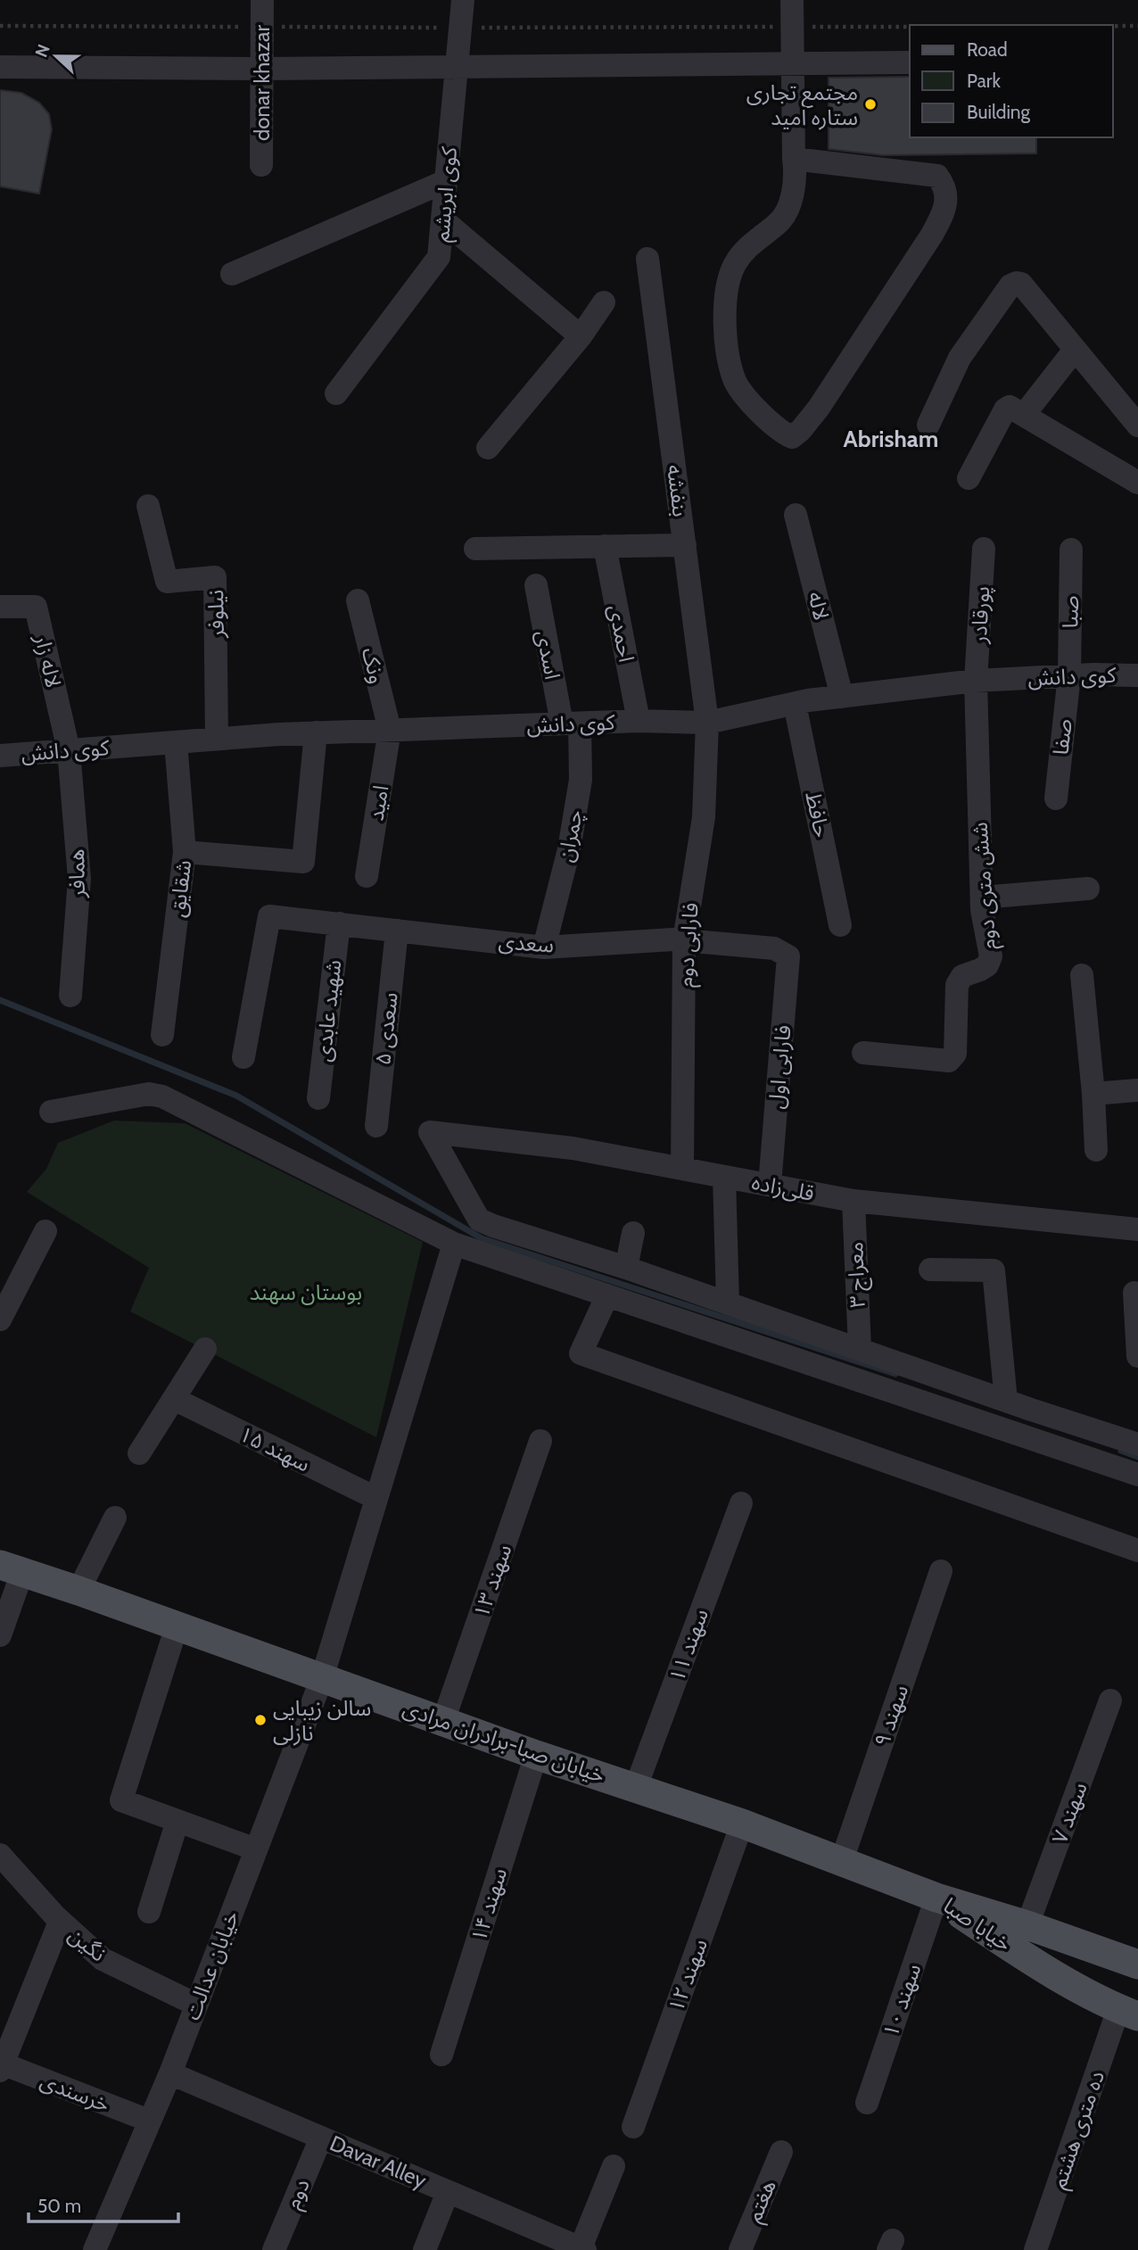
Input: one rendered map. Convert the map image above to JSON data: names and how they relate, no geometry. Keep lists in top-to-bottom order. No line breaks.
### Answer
{"streets":{"main road":["خیابان صبا-برادران مرادی","خیابا صبا"],"street":["donar khazar","کوی ابریشم","بنفشه","لاله","صبا","نیلوفر","پورقادر","احمدی","اسدی","لاله زار","ونک","کوی دانش","صفا","امید","حافظ","چمران","همافر","شش متری دوم","شقایق","سعدی","فارابی دوم","شهید عابدی","سعدی ۵","فارابی اول","قلی‌زاده","معراج ۳","سهند ۱۵","سهند ۱۳","سهند ۱۱","سهند ۹","سهند ۷","سهند ۱۴","نگین","خیابان عدالت","سهند ۱۲","سهند ۱۰","خرسندی","ده متری هشتم","Davar Alley","دوم","هغتم"]},"crossings":[["بنفشه","کوی دانش"],["بنفشه","فارابی دوم"],["لاله","کوی دانش"],["صبا","کوی دانش"],["صبا","صفا"],["نیلوفر","کوی دانش"],["پورقادر","کوی دانش"],["پورقادر","شش متری دوم"],["احمدی","کوی دانش"],["اسدی","کوی دانش"],["اسدی","چمران"],["لاله زار","کوی دانش"],["لاله زار","همافر"],["ونک","کوی دانش"],["ونک","امید"],["کوی دانش","صفا"],["کوی دانش","امید"],["کوی دانش","حافظ"],["کوی دانش","چمران"],["کوی دانش","همافر"],["کوی دانش","شش متری دوم"],["کوی دانش","شقایق"],["کوی دانش","فارابی دوم"],["چمران","سعدی"],["سعدی","فارابی دوم"],["سعدی","شهید عابدی"],["سعدی","سعدی ۵"],["سعدی","فارابی اول"],["فارابی دوم","قلی‌زاده"],["فارابی اول","قلی‌زاده"],["قلی‌زاده","معراج ۳"],["سهند ۱۵","خیابان عدالت"],["سهند ۱۳","خیابان صبا-برادران مرادی"],["سهند ۱۱","خیابان صبا-برادران مرادی"],["سهند ۹","خیابان صبا-برادران مرادی"],["خیابان صبا-برادران مرادی","سهند ۱۴"],["خیابان صبا-برادران مرادی","خیابا صبا"],["خیابان صبا-برادران مرادی","خیابان عدالت"],["خیابان صبا-برادران مرادی","سهند ۱۲"],["خیابان صبا-برادران مرادی","سهند ۱۰"],["سهند ۷","خیابا صبا"],["خیابا صبا","سهند ۱۰"],["خیابا صبا","ده متری هشتم"],["نگین","خیابان عدالت"],["خیابان عدالت","خرسندی"],["خیابان عدالت","Davar Alley"],["Davar Alley","دوم"]],"districts":["Abrisham"],"parks":["بوستان سهند"],"places":["مجتمع تجاری ستاره امید","سالن زیبایی نازلی"],"legend":["Road","Park","Building"],"scale_bar":"50 m","north":"left"}
